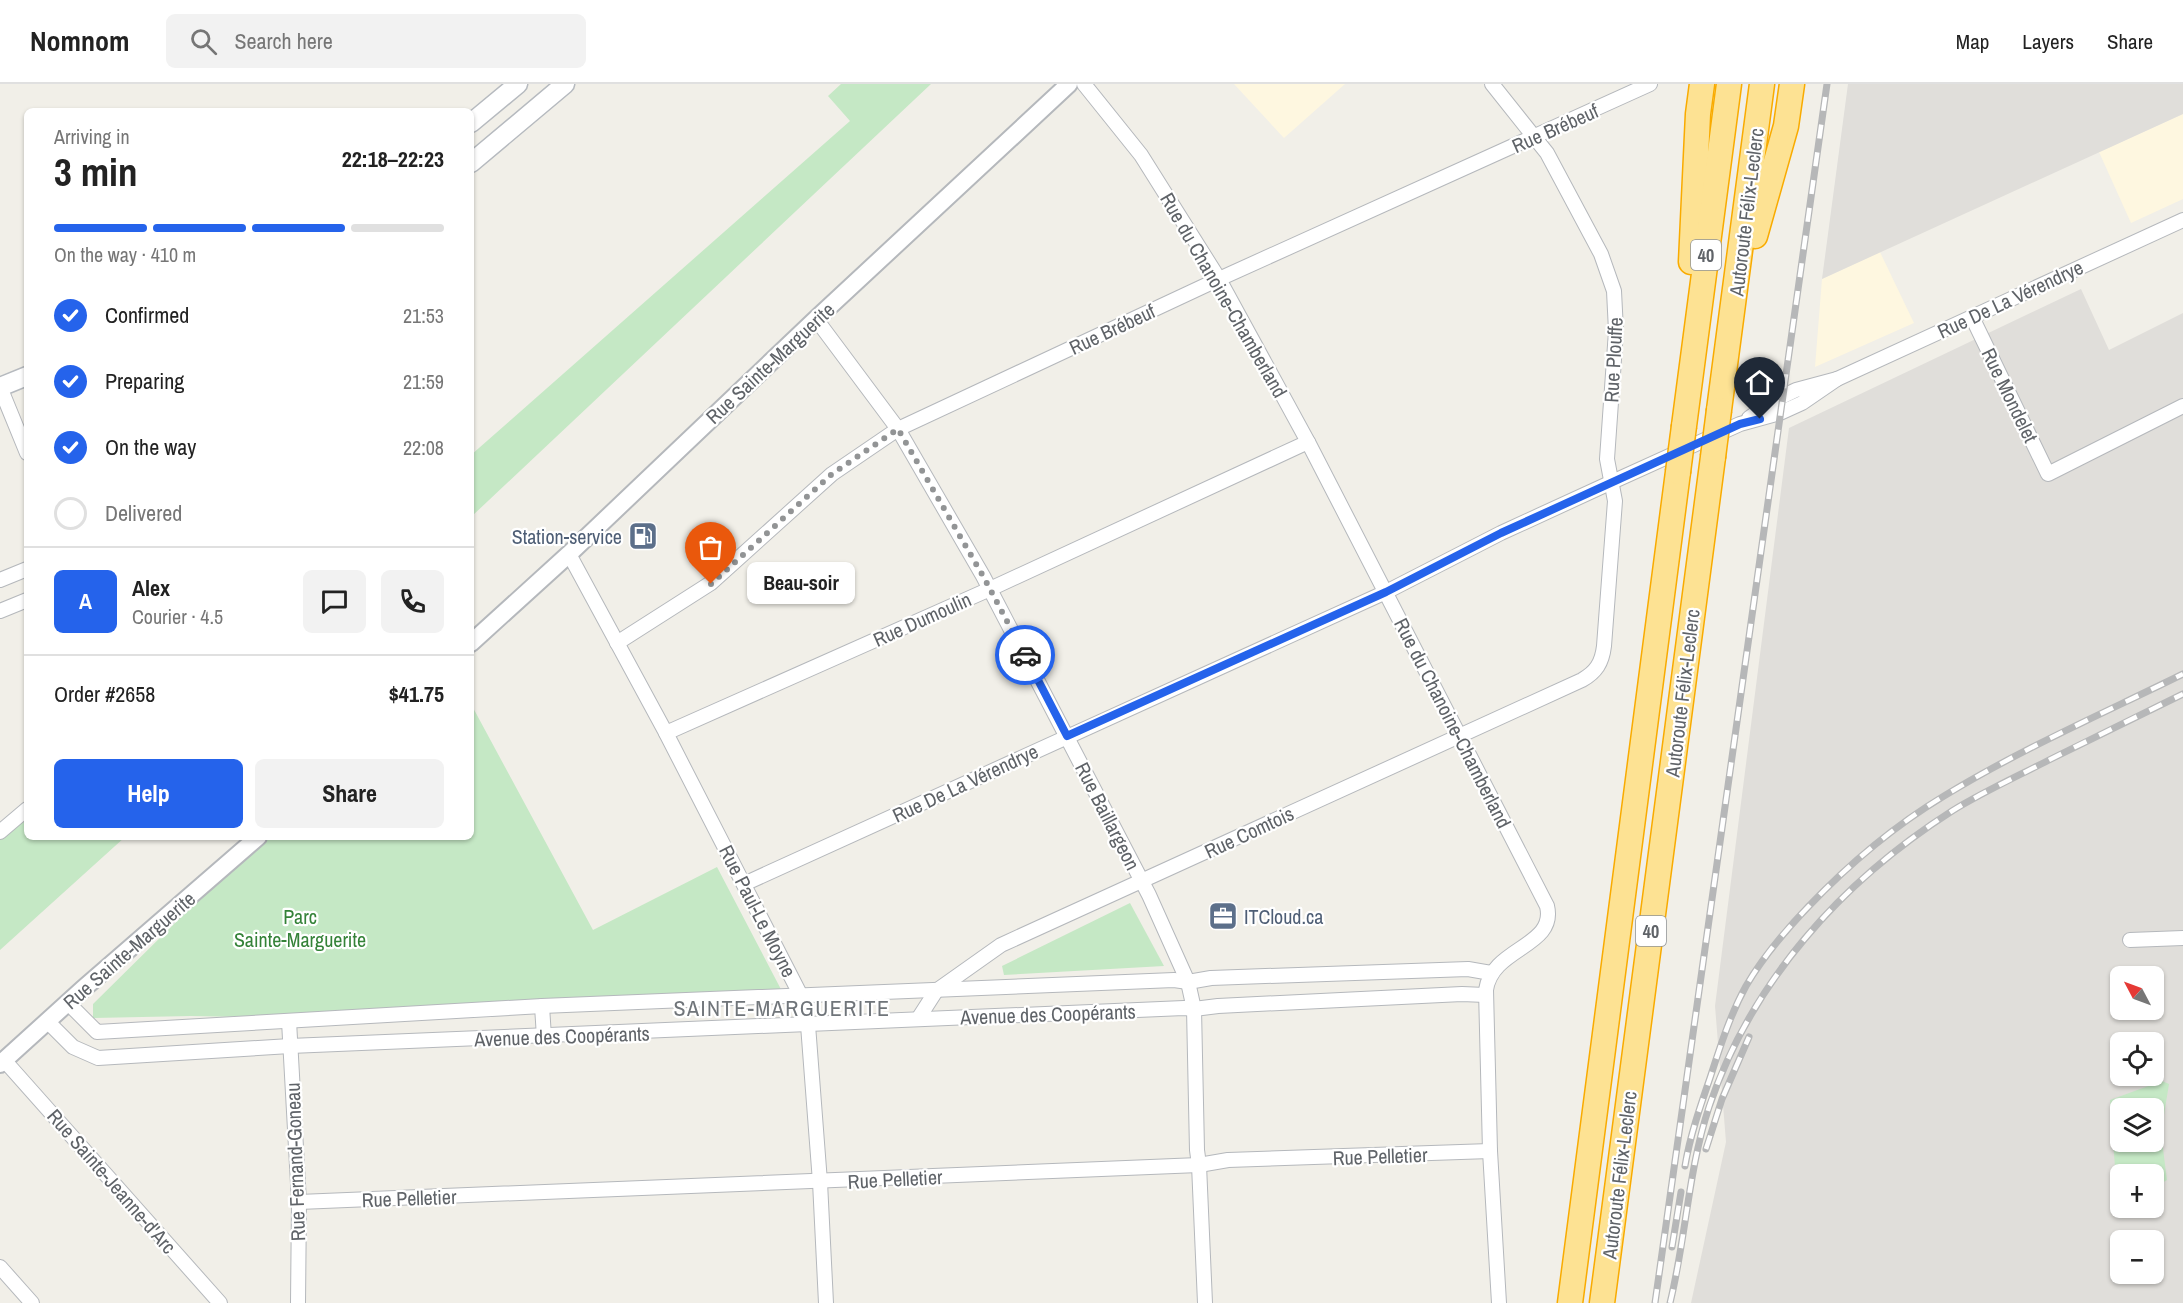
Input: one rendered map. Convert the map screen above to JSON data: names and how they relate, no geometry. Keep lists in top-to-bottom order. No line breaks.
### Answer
{"streets":{"highway":["Autoroute Félix-Leclerc","40"],"street":["Rue Brébeuf","Rue du Chanoine-Chamberland","Rue De La Vérendrye","Rue Plouffe","Rue Sainte-Marguerite","Rue Mondelet","Rue Dumoulin","Rue Baillargeon","Rue Comtois","Rue Paul-Le Moyne","Avenue des Coopérants","Rue Pelletier","Rue Fernand-Goneau","Rue Sainte-Jeanne-d'Arc"]},"crossings":[["Rue Brébeuf","Rue du Chanoine-Chamberland"],["Rue Brébeuf","Rue Plouffe"],["Rue Brébeuf","Rue Baillargeon"],["Rue Brébeuf","Rue Paul-Le Moyne"],["Rue du Chanoine-Chamberland","Rue De La Vérendrye"],["Rue du Chanoine-Chamberland","Rue Dumoulin"],["Rue du Chanoine-Chamberland","Rue Comtois"],["Rue du Chanoine-Chamberland","Avenue des Coopérants"],["Rue De La Vérendrye","Rue Plouffe"],["Rue De La Vérendrye","Rue Mondelet"],["Rue De La Vérendrye","Rue Baillargeon"],["Rue De La Vérendrye","Rue Paul-Le Moyne"],["Rue Plouffe","Rue Comtois"],["Rue Sainte-Marguerite","Rue Baillargeon"],["Rue Sainte-Marguerite","Rue Paul-Le Moyne"],["Rue Sainte-Marguerite","Avenue des Coopérants"],["Rue Sainte-Marguerite","Rue Sainte-Jeanne-d'Arc"],["Rue Dumoulin","Rue Baillargeon"],["Rue Dumoulin","Rue Paul-Le Moyne"],["Rue Baillargeon","Rue Comtois"],["Rue Baillargeon","Avenue des Coopérants"],["Rue Baillargeon","Rue Pelletier"],["Rue Comtois","Avenue des Coopérants"],["Rue Paul-Le Moyne","Avenue des Coopérants"],["Rue Paul-Le Moyne","Rue Pelletier"],["Avenue des Coopérants","Rue Fernand-Goneau"],["Rue Pelletier","Rue Fernand-Goneau"]],"districts":["SAINTE-MARGUERITE"],"parks":["Parc Sainte-Marguerite"],"places":{"fuel station":["Station-service"],"other":["Beau-soir"],"office":["ITCloud.ca"]},"north":"top left","page":{"header":"Nomnom","search":"Search here","nav":["Map","Layers","Share"],"heading":["3 min","Arriving in","22:18–22:23"],"panel":["Alex","Courier · 4.5","Order #2658","$41.75"],"bar":"On the way · 410 m","list":[["Confirmed","21:53"],["Preparing","21:59"],["On the way","22:08"],"Delivered"],"bubble":"Beau-soir","round":"A","buttons":["Help","Share"],"map_buttons":["+","−"]}}
